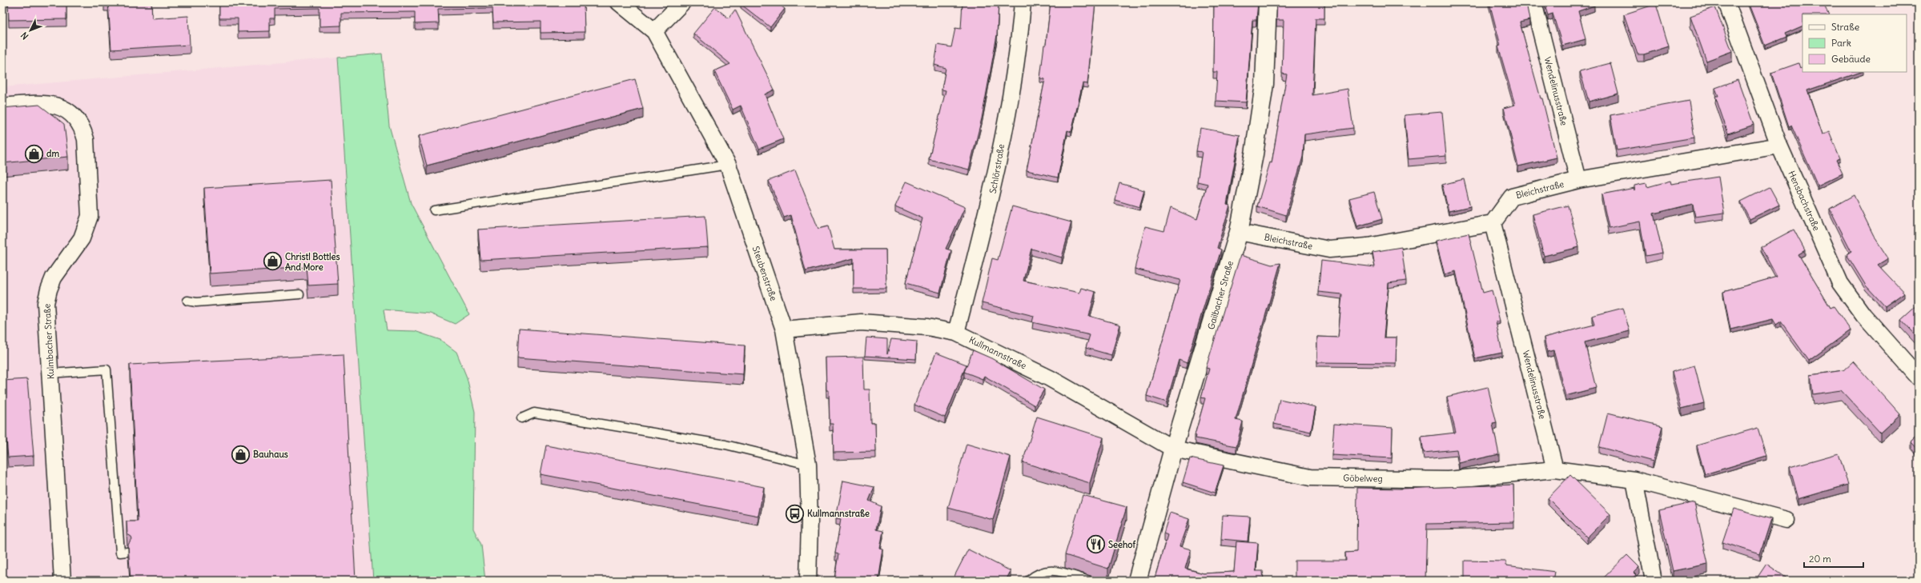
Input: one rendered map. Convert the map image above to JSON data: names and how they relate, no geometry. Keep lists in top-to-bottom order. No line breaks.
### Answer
{"streets":{"street":["Wendelinusstraße","Schlörstraße","Bleichstraße","Hensbachstraße","Steubenstraße","Gailbacher Straße","Kulmbacher Straße","Kullmannstraße","Göbelweg"]},"crossings":[["Wendelinusstraße","Bleichstraße"],["Wendelinusstraße","Göbelweg"],["Schlörstraße","Kullmannstraße"],["Bleichstraße","Hensbachstraße"],["Bleichstraße","Gailbacher Straße"],["Steubenstraße","Kullmannstraße"],["Gailbacher Straße","Kullmannstraße"],["Gailbacher Straße","Göbelweg"],["Kullmannstraße","Göbelweg"]],"places":{"shop":["dm","Christl Bottles And More","Bauhaus"],"bus stop":["Kullmannstraße"],"restaurant":["Seehof"]},"legend":["Straße","Park","Gebäude"],"scale_bar":"20 m","north":"bottom left"}
